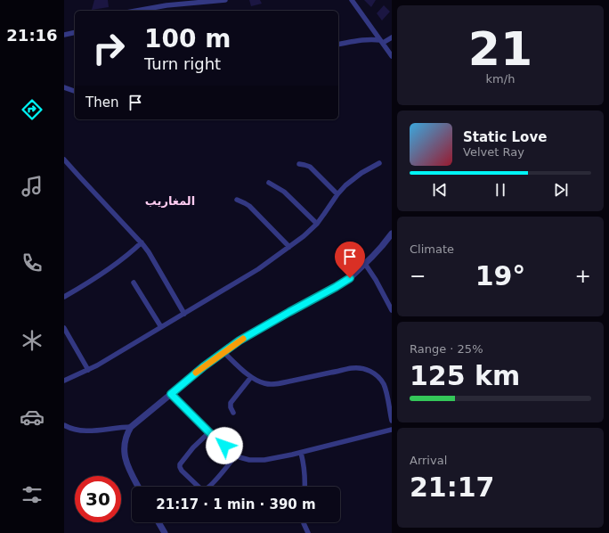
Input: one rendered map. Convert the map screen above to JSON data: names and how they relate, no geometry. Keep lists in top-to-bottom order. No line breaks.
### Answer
{"districts":["المغاريب"],"page":{"tabs":"21:16","tile":[["21","km/h"],"Climate",["Range · 25%","125 km"],["Arrival","21:17"]],"turn":["100 m","Turn right"],"then":"Then","song":["Static Love","Velvet Ray"],"heat":["−","19°","+"],"limit":"30","trip":"21:17 · 1 min · 390 m"}}
